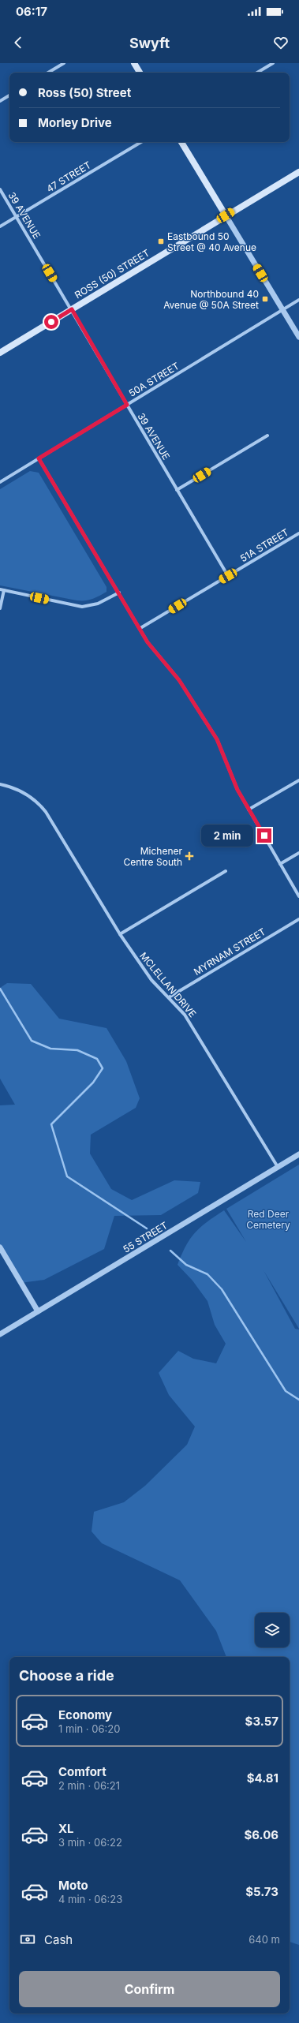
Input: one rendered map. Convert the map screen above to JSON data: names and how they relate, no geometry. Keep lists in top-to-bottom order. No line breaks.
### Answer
{"streets":{"main road":["ROSS (50) STREET"],"street":["47 STREET","39 AVENUE","50A STREET","51A STREET","MYRNAM STREET","MCLELLAN DRIVE","55 STREET"]},"crossings":[["47 STREET","39 AVENUE"],["39 AVENUE","ROSS (50) STREET"],["39 AVENUE","50A STREET"],["39 AVENUE","51A STREET"],["MYRNAM STREET","MCLELLAN DRIVE"],["MCLELLAN DRIVE","55 STREET"]],"parks":["Red Deer Cemetery"],"places":{"transit":["Eastbound 50 Street @ 40 Avenue","Northbound 40 Avenue @ 50A Street"],"health":["Michener Centre South"]},"page":{"status":"06:17","header":"Swyft","banner":["Ross (50) Street","Morley Drive"],"bubble":"2 min","heading":"Choose a ride","list":[{"name":"Economy","note":"1 min · 06:20","value":"$3.57"},{"name":"Comfort","note":"2 min · 06:21","value":"$4.81"},{"name":"XL","note":"3 min · 06:22","value":"$6.06"},{"name":"Moto","note":"4 min · 06:23","value":"$5.73"}],"pay":["Cash","640 m"],"buttons":"Confirm"}}
